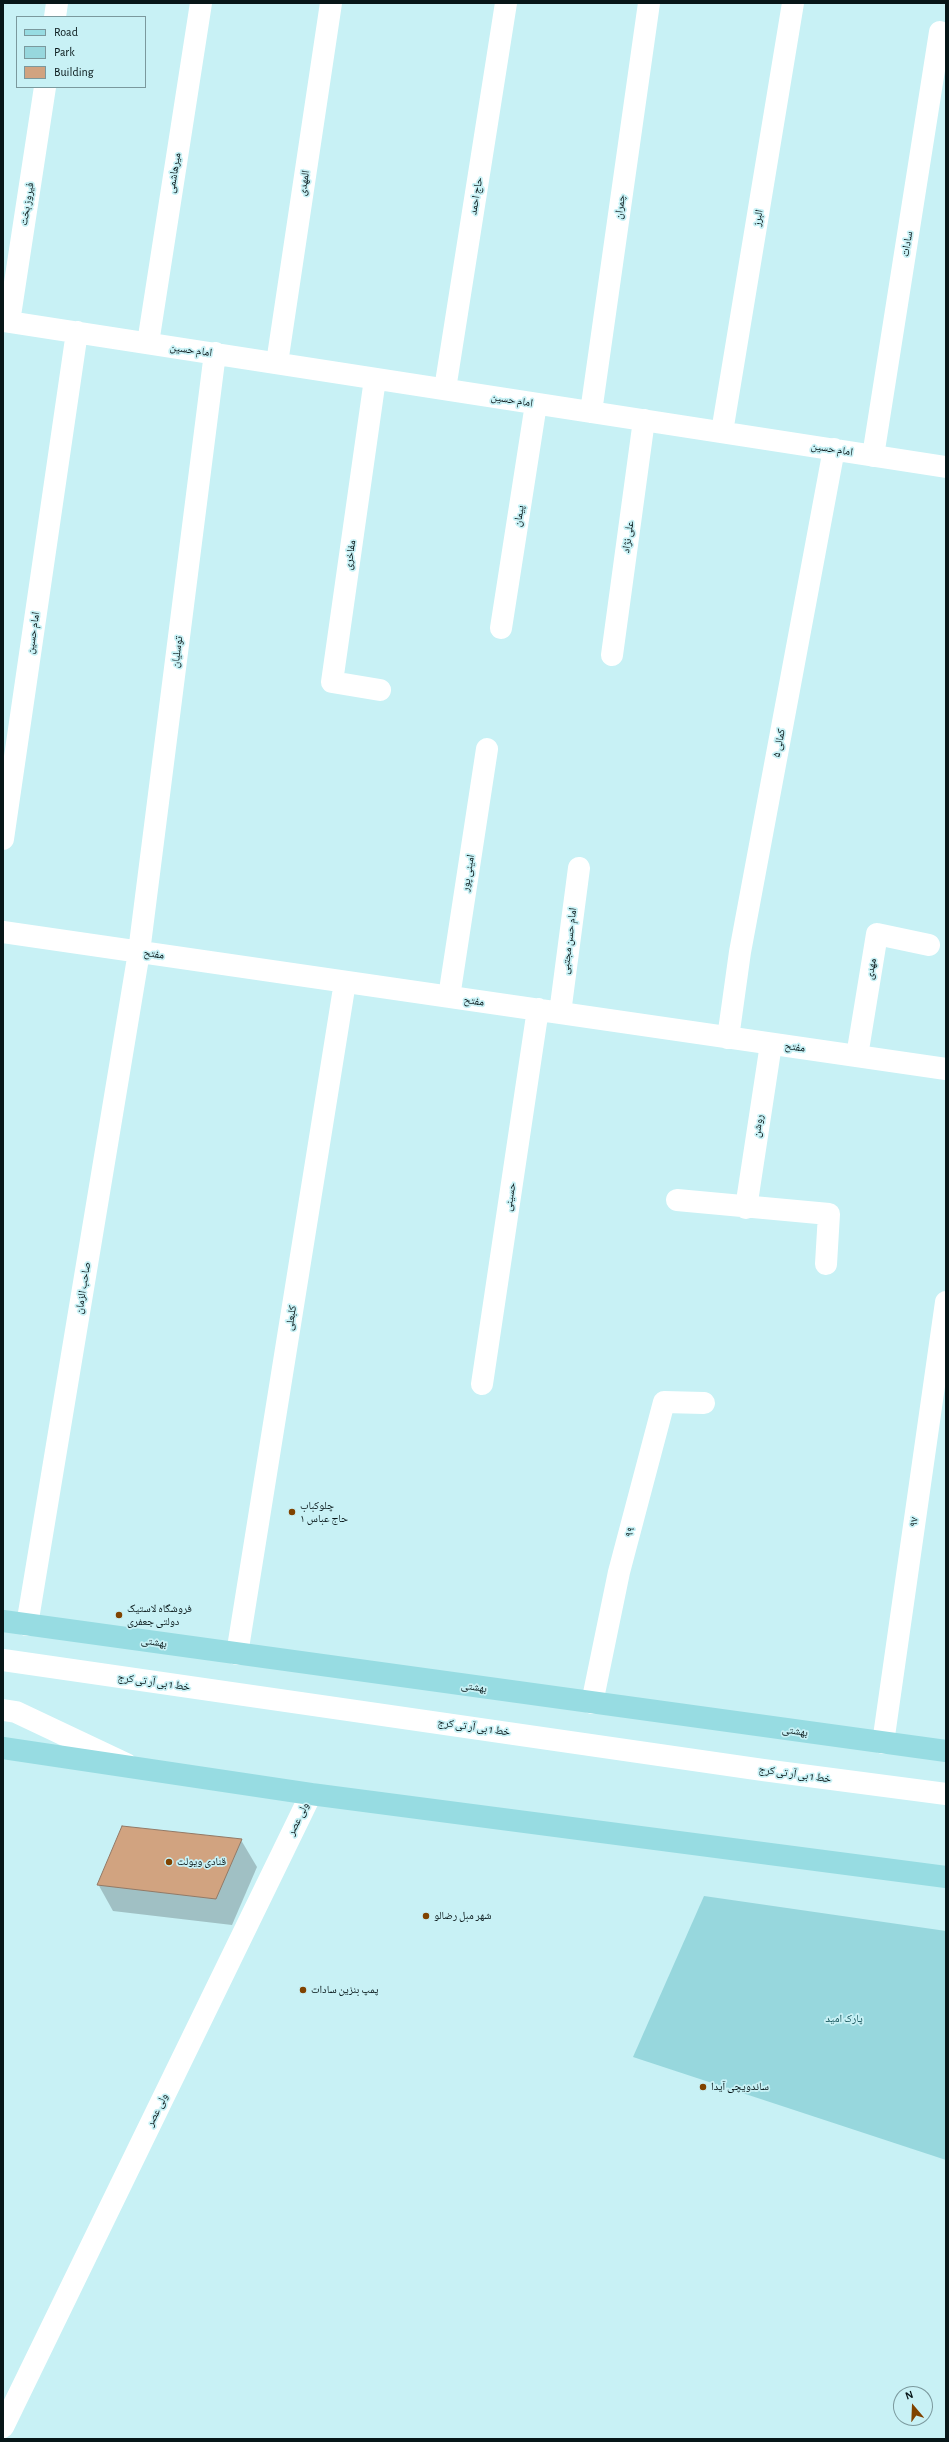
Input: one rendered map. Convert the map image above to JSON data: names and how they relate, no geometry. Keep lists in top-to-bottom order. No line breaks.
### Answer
{"streets":{"main road":["بهشتی"],"street":["میرهاشمی","المهدی","حاج احمد","فیروز بخت","چمران","البرز","سادات","امام حسین","پیمان","علی نژاد","مفاخری","توسلیان","۵ کمالی","امینی پور","امام حسن مجتبی","مفتح","مهدی","روشن","حسینی","صاحب الزمان","کلبعلی","۹۷","۹۹","خط 1 بی آر تی کرج","ولی عصر"]},"crossings":[["میرهاشمی","امام حسین"],["المهدی","امام حسین"],["حاج احمد","امام حسین"],["فیروز بخت","امام حسین"],["چمران","امام حسین"],["البرز","امام حسین"],["سادات","امام حسین"],["امام حسین","پیمان"],["امام حسین","علی نژاد"],["امام حسین","مفاخری"],["امام حسین","توسلیان"],["امام حسین","۵ کمالی"],["توسلیان","مفتح"],["توسلیان","صاحب الزمان"],["۵ کمالی","مفتح"],["امینی پور","مفتح"],["امام حسن مجتبی","مفتح"],["مفتح","مهدی"],["مفتح","روشن"],["مفتح","حسینی"],["مفتح","صاحب الزمان"],["مفتح","کلبعلی"],["صاحب الزمان","بهشتی"],["کلبعلی","بهشتی"],["۹۷","بهشتی"],["۹۹","بهشتی"]],"parks":["پارک امید"],"places":["چلوکباب حاج عباس ۱","فروشگاه لاستیک دولتی جعفری","قنادی ویولت","شهر مبل رضالو","پمپ بنزین سادات","ساندویچی آیدا"],"legend":["Road","Park","Building"],"north":"top"}
